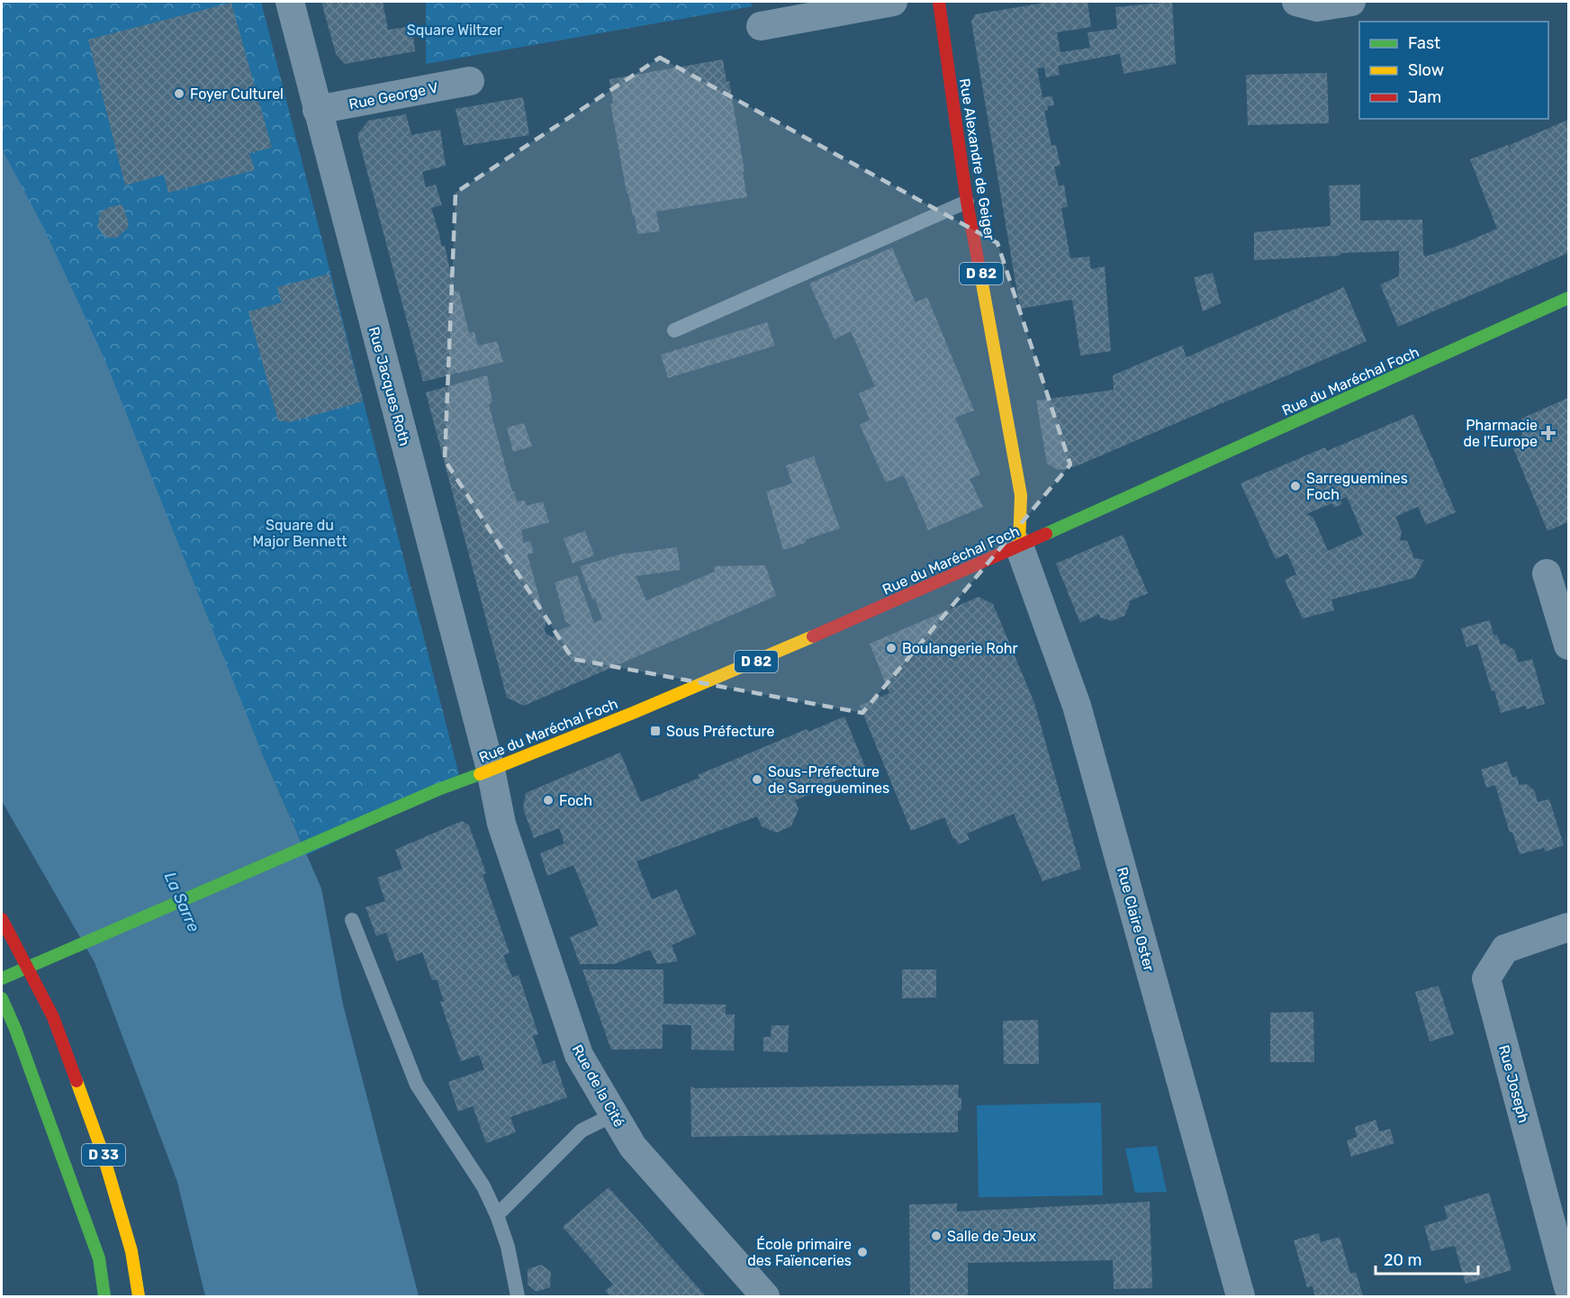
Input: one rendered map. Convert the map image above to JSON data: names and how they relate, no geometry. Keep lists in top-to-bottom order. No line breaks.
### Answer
{"streets":{"main road":["Rue Alexandre de Geiger","D 82","Rue du Maréchal Foch","D 33"],"street":["Rue George V","Rue Jacques Roth","Rue Claire Oster","Rue Joseph","Rue de la Cité"]},"crossings":[["Rue George V","Rue Jacques Roth"],["Rue Alexandre de Geiger","Rue du Maréchal Foch"],["Rue Alexandre de Geiger","Rue Claire Oster"],["Rue du Maréchal Foch","Rue Jacques Roth"],["Rue du Maréchal Foch","Rue Claire Oster"],["Rue du Maréchal Foch","Rue de la Cité"],["Rue Jacques Roth","Rue de la Cité"]],"water":["La Sarre"],"parks":["Square Wiltzer","Square du Major Bennett"],"places":{"other":["Foyer Culturel","Sarreguemines Foch","Boulangerie Rohr","Sous-Préfecture de Sarreguemines","Foch","Salle de Jeux","École primaire des Faïenceries"],"health":["Pharmacie de l'Europe"],"transit":["Sous Préfecture"]},"legend":["Fast","Slow","Jam"],"scale_bar":"20 m"}
